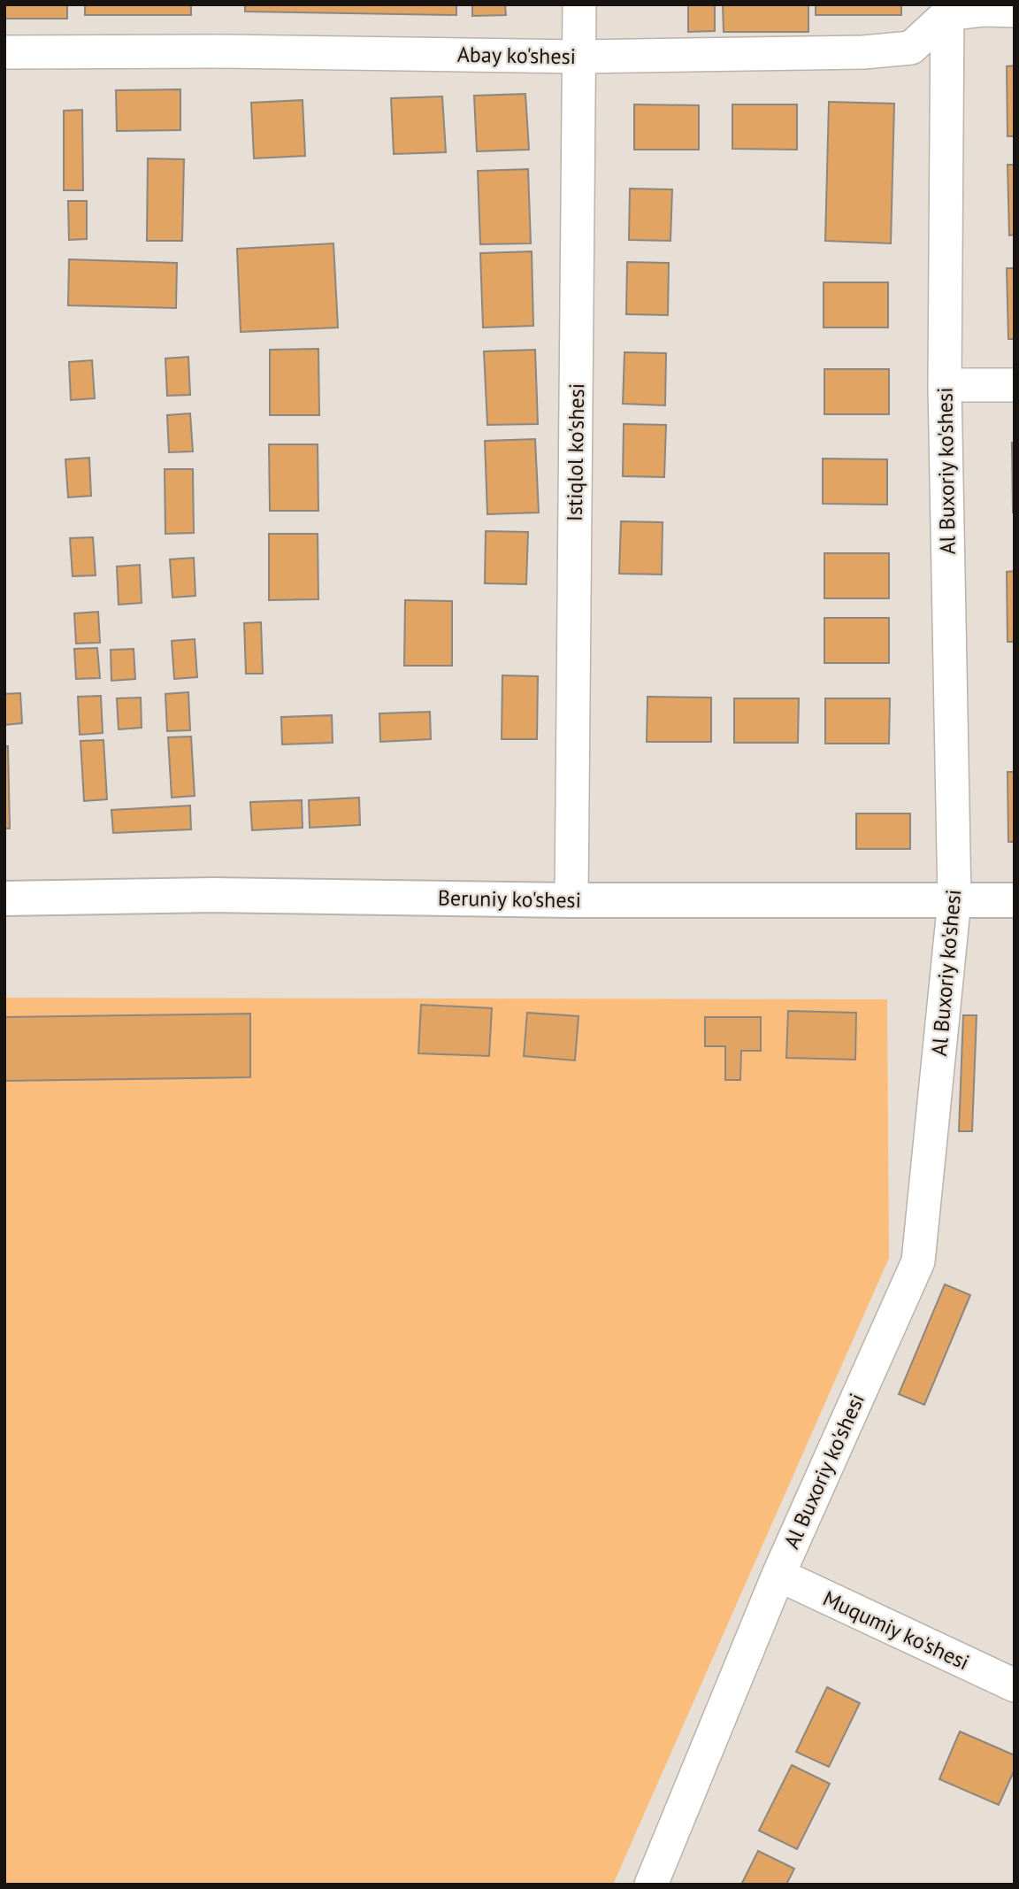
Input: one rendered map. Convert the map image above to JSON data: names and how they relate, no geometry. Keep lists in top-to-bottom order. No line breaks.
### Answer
{"streets":{"street":["Abay ko'shesi","Istiqlol ko'shesi","Al Buxoriy ko'shesi","Beruniy ko'shesi","Muqumiy ko'shesi"]},"crossings":[["Abay ko'shesi","Istiqlol ko'shesi"],["Abay ko'shesi","Al Buxoriy ko'shesi"],["Istiqlol ko'shesi","Beruniy ko'shesi"],["Al Buxoriy ko'shesi","Beruniy ko'shesi"],["Al Buxoriy ko'shesi","Muqumiy ko'shesi"]]}
